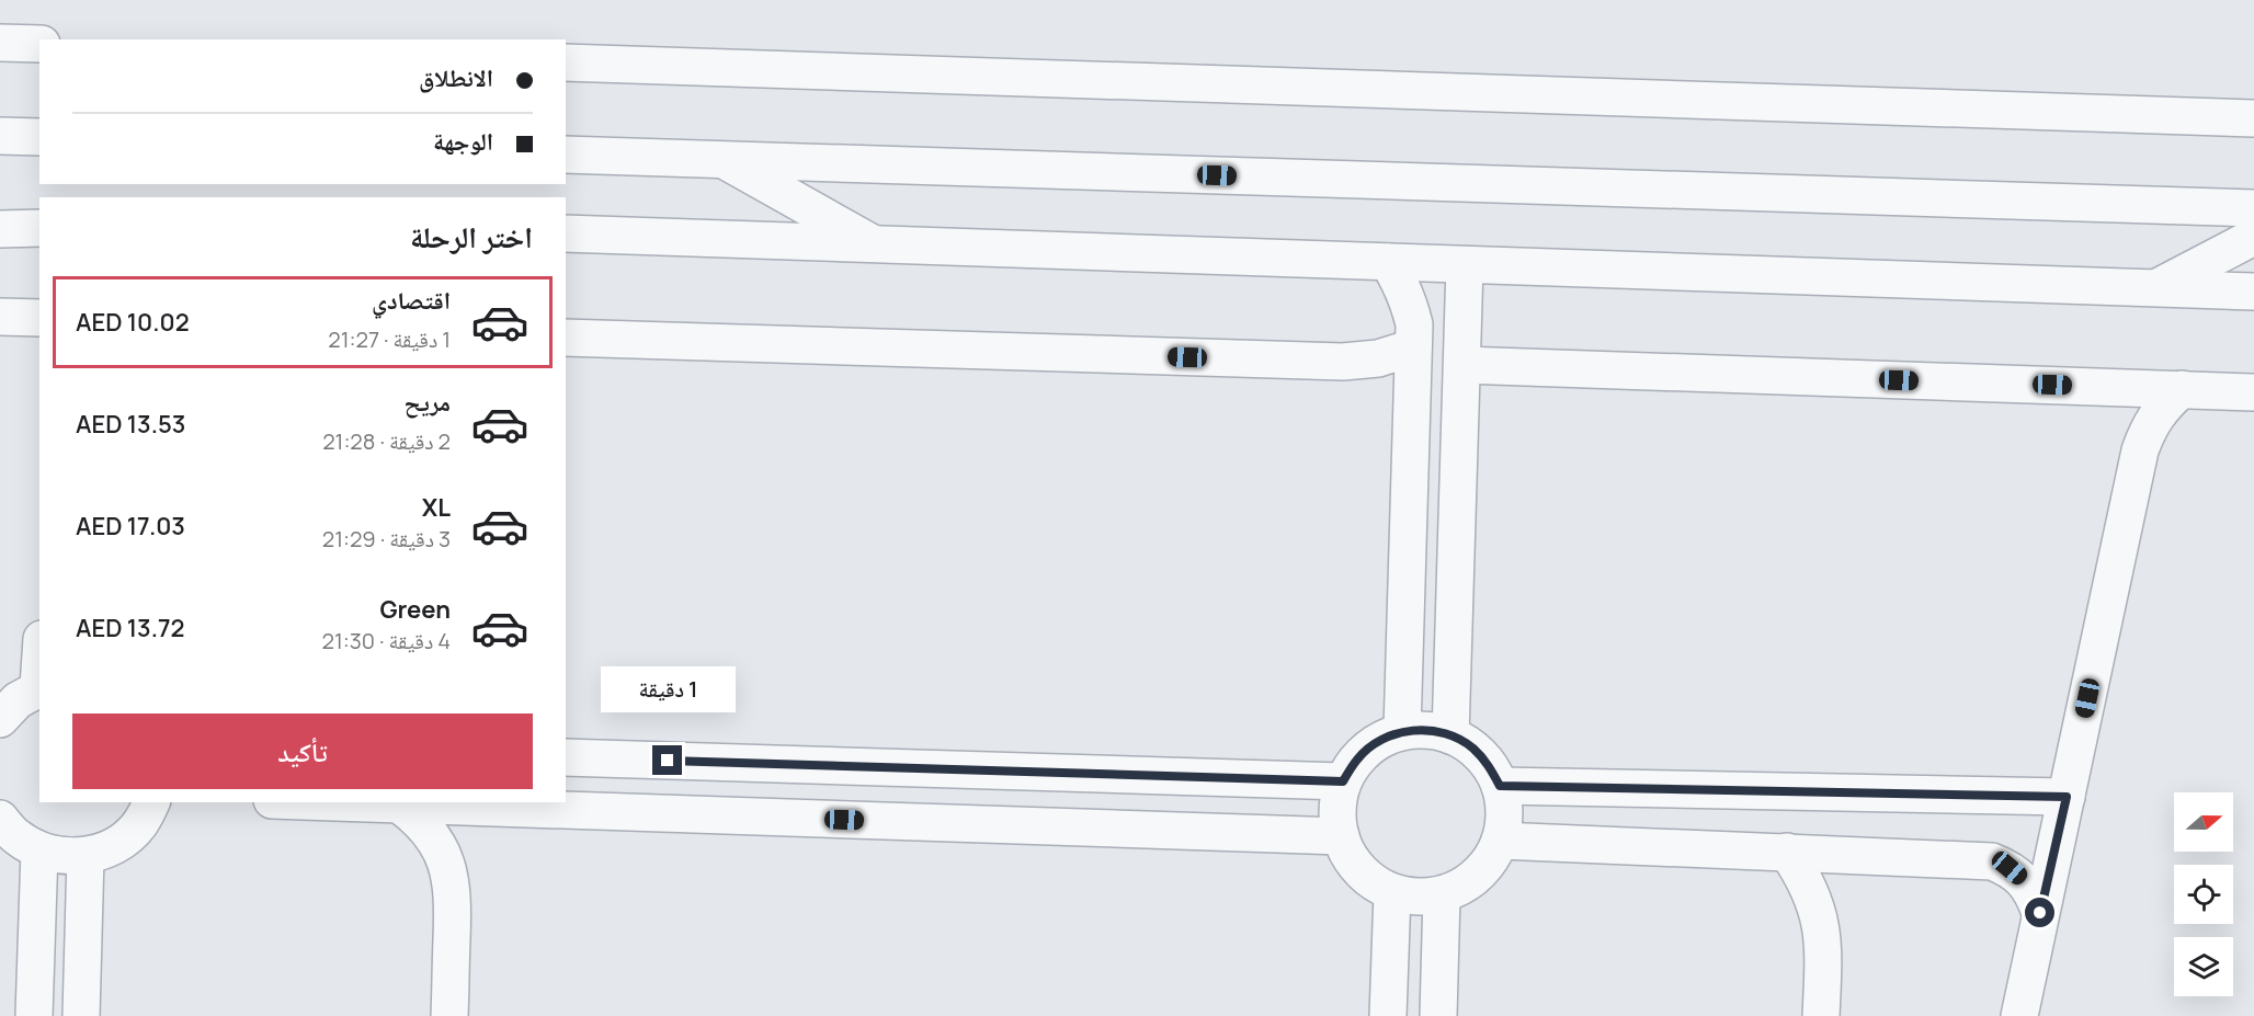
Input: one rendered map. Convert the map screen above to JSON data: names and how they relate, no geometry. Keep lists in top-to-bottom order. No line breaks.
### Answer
{"north":"right","page":{"banner":["الانطلاق","الوجهة"],"heading":"اختر الرحلة","list":[{"name":"اقتصادي","note":"1 دقيقة · 21:27","value":"AED 10.02"},{"name":"مريح","note":"2 دقيقة · 21:28","value":"AED 13.53"},{"name":"XL","note":"3 دقيقة · 21:29","value":"AED 17.03"},{"name":"Green","note":"4 دقيقة · 21:30","value":"AED 13.72"}],"bubble":"1 دقيقة","buttons":"تأكيد"}}
